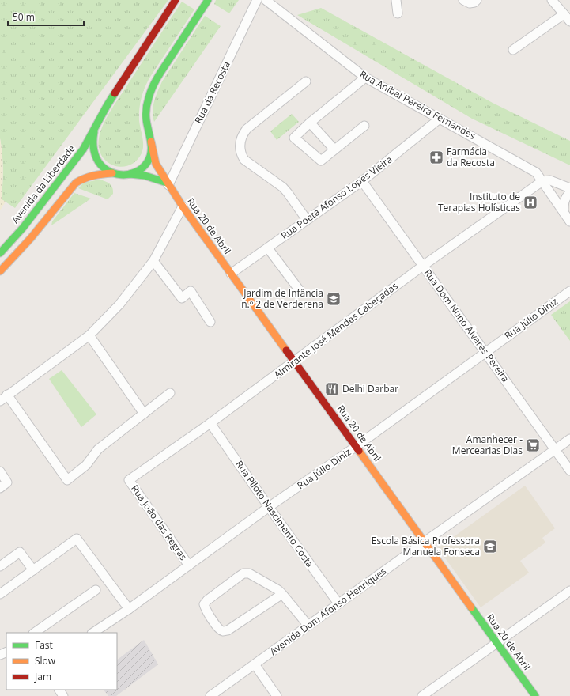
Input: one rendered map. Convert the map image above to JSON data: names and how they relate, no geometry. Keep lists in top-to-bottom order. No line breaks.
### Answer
{"streets":{"main road":["Avenida da Liberdade","Rua 20 de Abril"],"street":["Rua da Recosta","Rua Aníbal Pereira Fernandes","Rua Poeta Afonso Lopes Vieira","Rua Júlio Diniz","Rua Dom Nuno Álvares Pereira","Almirante José Mendes Cabeçadas","Rua Piloto Nascimento Costa","Rua João das Regras","Avenida Dom Afonso Henriques"]},"crossings":[["Rua da Recosta","Rua 20 de Abril"],["Rua Aníbal Pereira Fernandes","Rua Poeta Afonso Lopes Vieira"],["Rua Aníbal Pereira Fernandes","Almirante José Mendes Cabeçadas"],["Rua Poeta Afonso Lopes Vieira","Rua 20 de Abril"],["Rua Poeta Afonso Lopes Vieira","Rua Dom Nuno Álvares Pereira"],["Rua 20 de Abril","Rua Júlio Diniz"],["Rua 20 de Abril","Almirante José Mendes Cabeçadas"],["Rua 20 de Abril","Avenida Dom Afonso Henriques"],["Rua Júlio Diniz","Rua Dom Nuno Álvares Pereira"],["Rua Júlio Diniz","Rua Piloto Nascimento Costa"],["Rua Júlio Diniz","Rua João das Regras"],["Rua Dom Nuno Álvares Pereira","Almirante José Mendes Cabeçadas"],["Rua Dom Nuno Álvares Pereira","Avenida Dom Afonso Henriques"],["Almirante José Mendes Cabeçadas","Rua Piloto Nascimento Costa"],["Almirante José Mendes Cabeçadas","Rua João das Regras"],["Rua Piloto Nascimento Costa","Avenida Dom Afonso Henriques"]],"places":{"pharmacy":["Farmácia da Recosta"],"hospital":["Instituto de Terapias Holísticas"],"school or university":["Jardim de Infância n.º 2 de Verderena","Escola Básica Professora Manuela Fonseca"],"restaurant":["Delhi Darbar"],"supermarket":["Amanhecer - Mercearias Dias"]},"legend":["Fast","Slow","Jam"],"scale_bar":"50 m"}
